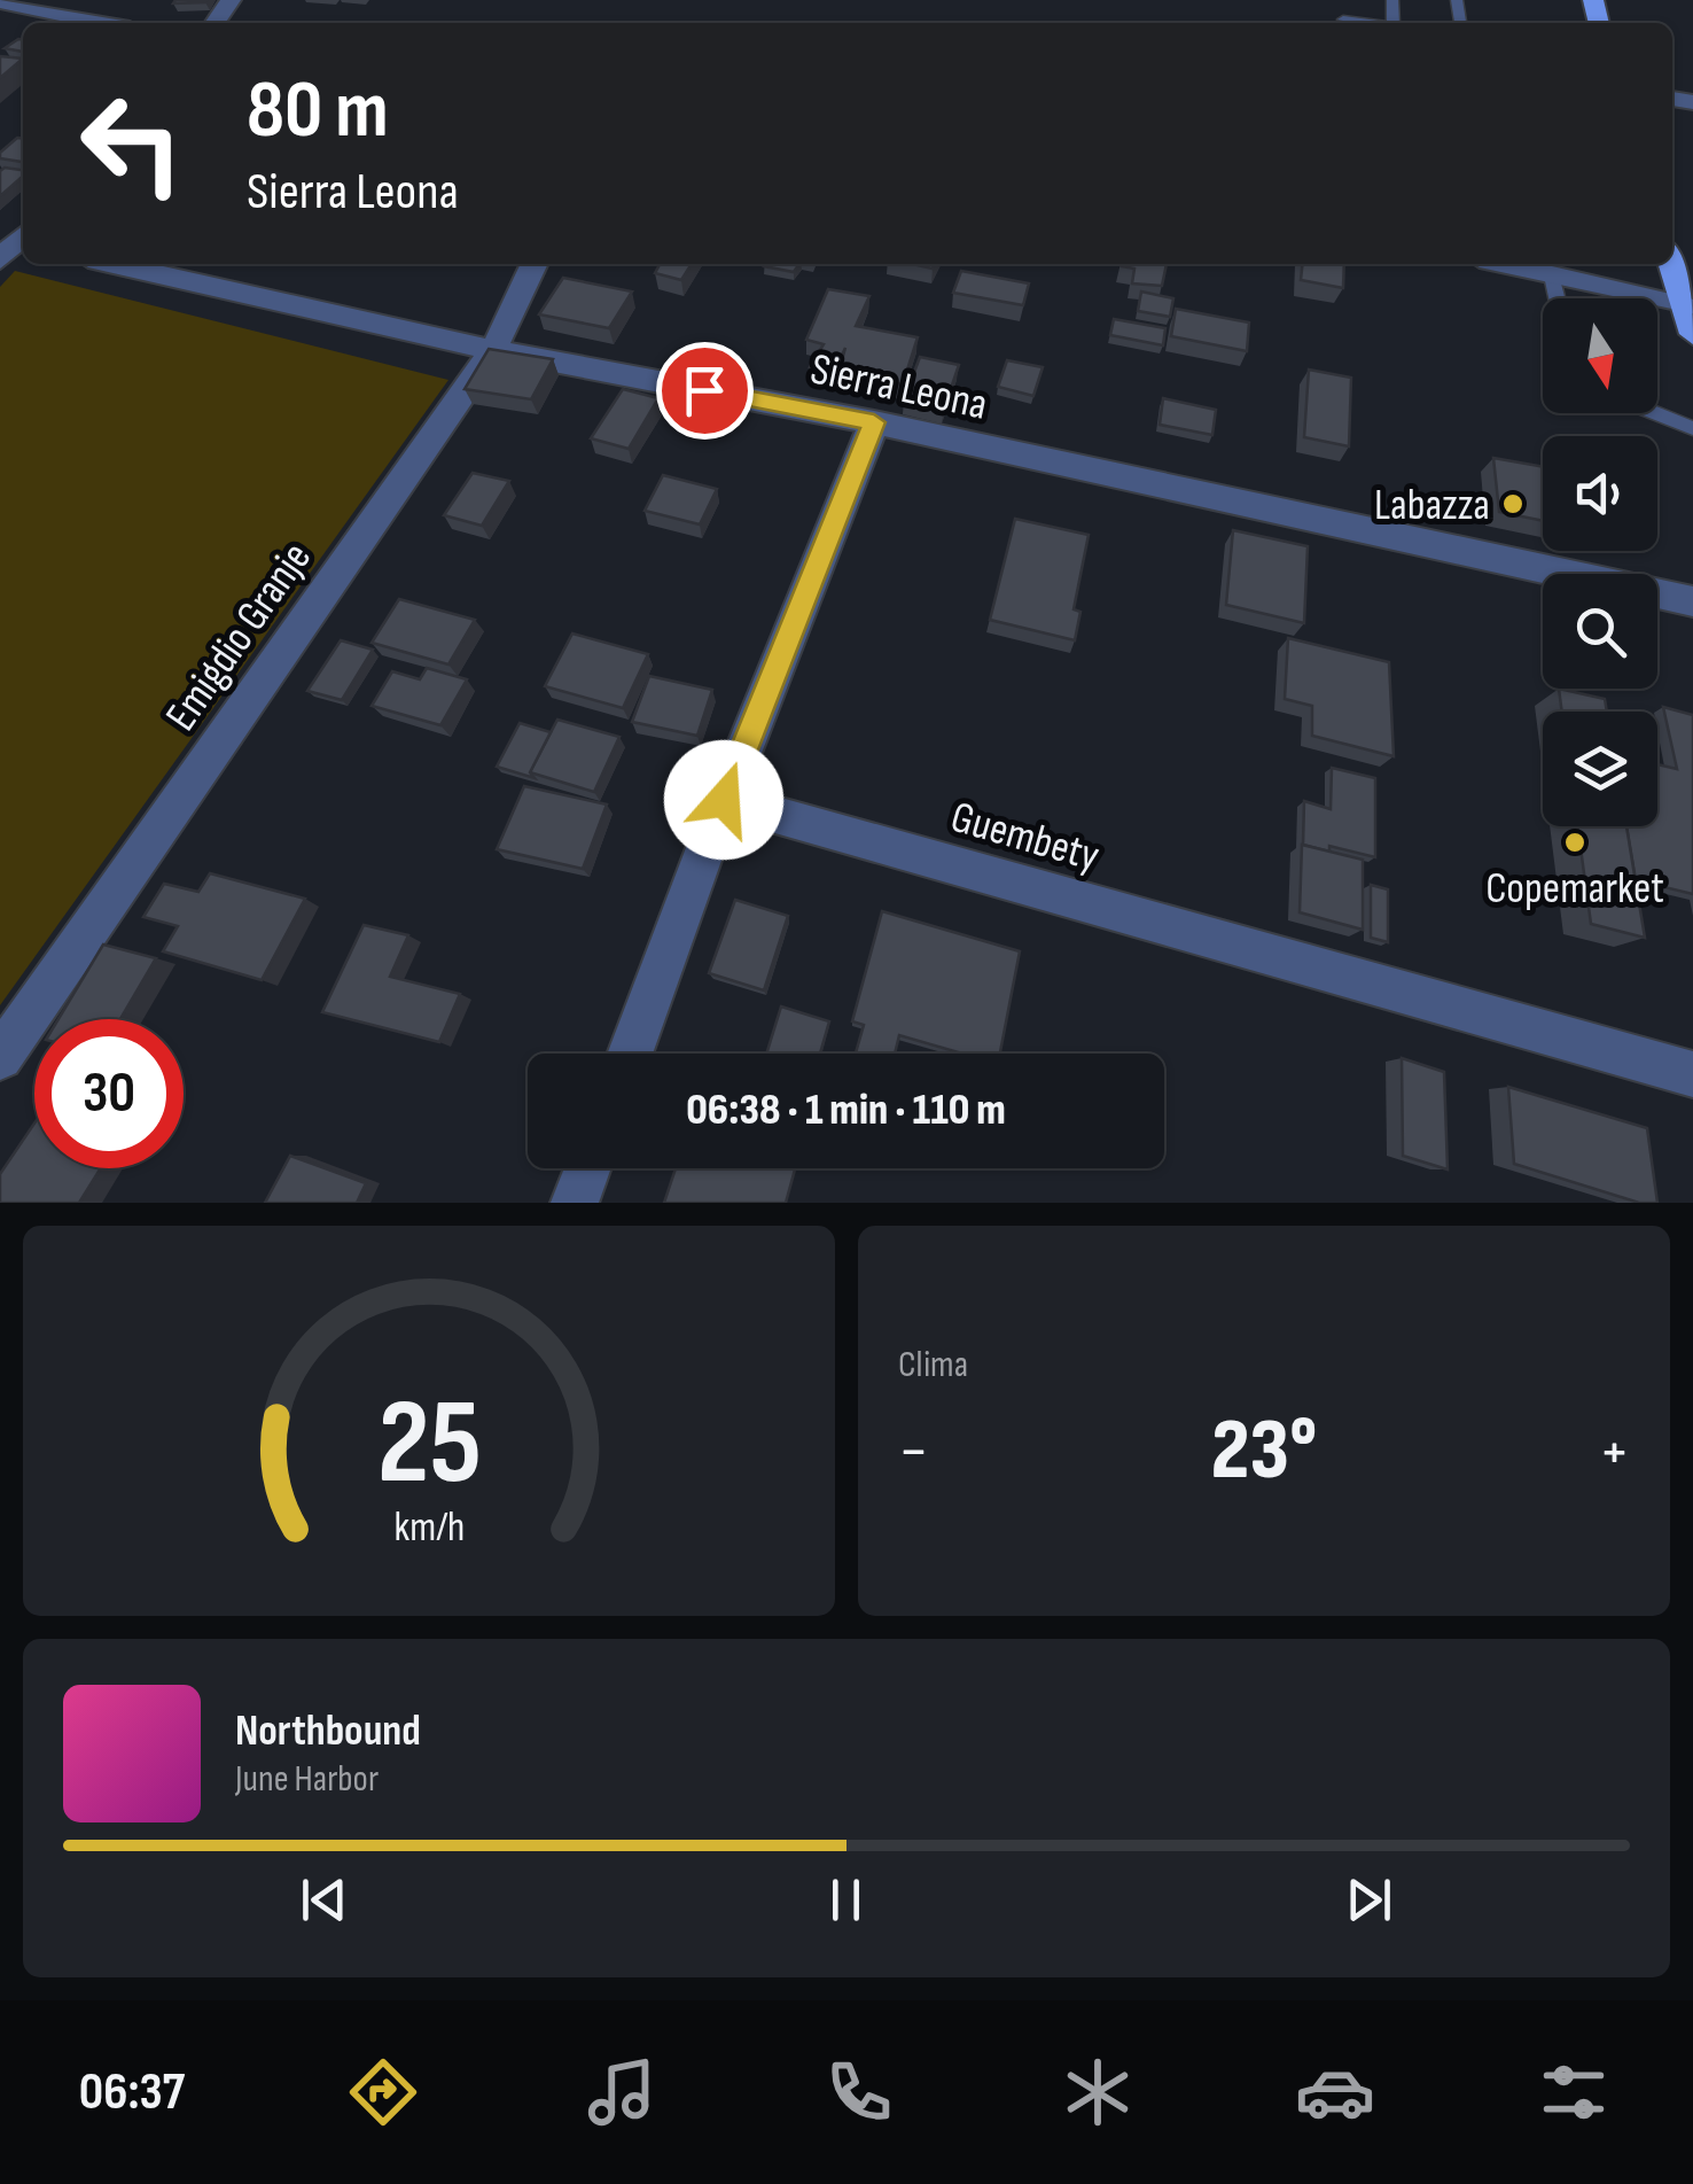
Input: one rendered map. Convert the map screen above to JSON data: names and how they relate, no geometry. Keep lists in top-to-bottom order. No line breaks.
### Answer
{"streets":{"street":["Sierra Leona","Emigdio Granje","Guembety"]},"crossings":[["Sierra Leona","Emigdio Granje"]],"places":["Labazza","Copemarket"],"north":"bottom","page":{"turn":["80 m","Sierra Leona"],"limit":"30","trip":"06:38 · 1 min · 110 m","tile":"Clima","heat":["−","23°","+"],"song":["Northbound","June Harbor"],"tabs":"06:37","gauge":["25","km/h"]}}
